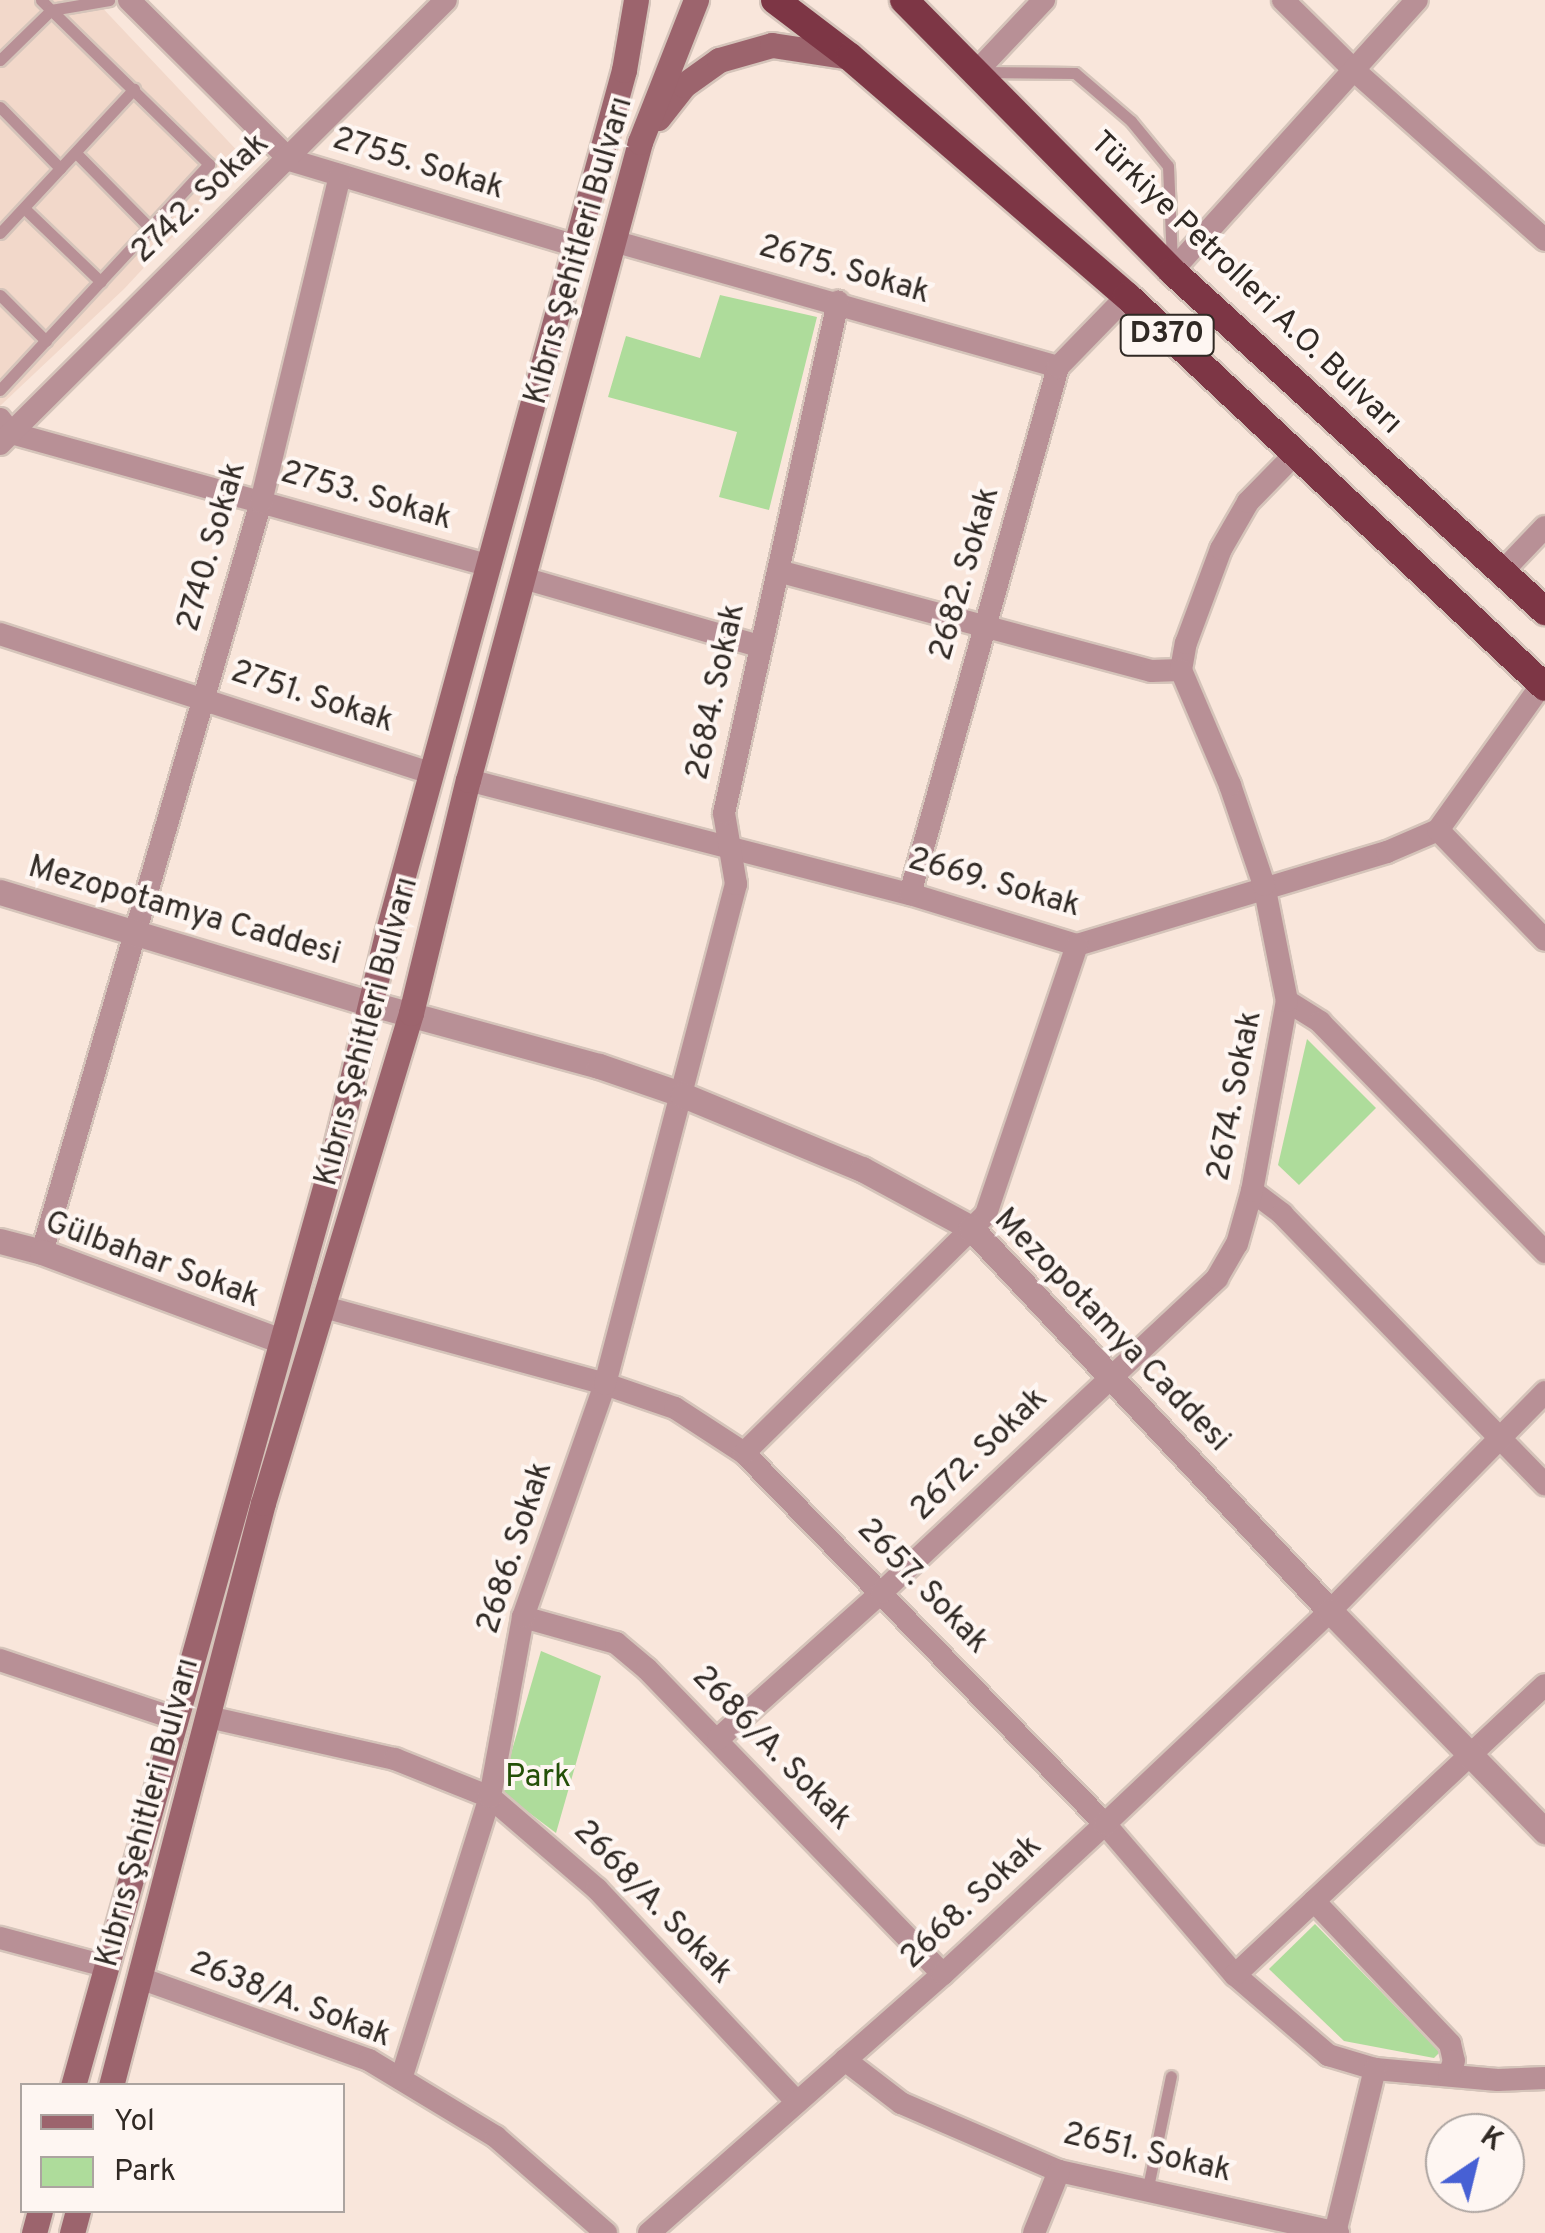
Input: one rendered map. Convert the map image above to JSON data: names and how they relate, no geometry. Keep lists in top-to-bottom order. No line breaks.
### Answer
{"streets":{"highway":["Türkiye Petrolleri A.O. Bulvarı","D370"],"main road":["Kıbrıs Şehitleri Bulvarı"],"street":["2755. Sokak","2742. Sokak","2675. Sokak","2753. Sokak","2740. Sokak","2682. Sokak","2684. Sokak","2751. Sokak","2669. Sokak","Mezopotamya Caddesi","2674. Sokak","Gülbahar Sokak","2672. Sokak","2686. Sokak","2657. Sokak","2686/A. Sokak","2668/A. Sokak","2668. Sokak","2638/A. Sokak","2651. Sokak"]},"crossings":[["2755. Sokak","2742. Sokak"],["2755. Sokak","Kıbrıs Şehitleri Bulvarı"],["2755. Sokak","2740. Sokak"],["2742. Sokak","2753. Sokak"],["Kıbrıs Şehitleri Bulvarı","2675. Sokak"],["Kıbrıs Şehitleri Bulvarı","2753. Sokak"],["Kıbrıs Şehitleri Bulvarı","2751. Sokak"],["Kıbrıs Şehitleri Bulvarı","2669. Sokak"],["Kıbrıs Şehitleri Bulvarı","Mezopotamya Caddesi"],["Kıbrıs Şehitleri Bulvarı","Gülbahar Sokak"],["Kıbrıs Şehitleri Bulvarı","2657. Sokak"],["Kıbrıs Şehitleri Bulvarı","2668/A. Sokak"],["Kıbrıs Şehitleri Bulvarı","2638/A. Sokak"],["2675. Sokak","2682. Sokak"],["2675. Sokak","2684. Sokak"],["D370","2682. Sokak"],["2753. Sokak","2740. Sokak"],["2740. Sokak","2751. Sokak"],["2740. Sokak","Mezopotamya Caddesi"],["2740. Sokak","Gülbahar Sokak"],["2682. Sokak","2669. Sokak"],["2684. Sokak","2669. Sokak"],["2684. Sokak","Mezopotamya Caddesi"],["2684. Sokak","2686. Sokak"],["2669. Sokak","2674. Sokak"],["Mezopotamya Caddesi","2674. Sokak"],["Mezopotamya Caddesi","2672. Sokak"],["Mezopotamya Caddesi","2686. Sokak"],["Mezopotamya Caddesi","2668. Sokak"],["2674. Sokak","2672. Sokak"],["2672. Sokak","2657. Sokak"],["2672. Sokak","2686/A. Sokak"],["2686. Sokak","2657. Sokak"],["2686. Sokak","2686/A. Sokak"],["2686. Sokak","2668/A. Sokak"],["2686. Sokak","2638/A. Sokak"],["2657. Sokak","2668. Sokak"],["2686/A. Sokak","2668. Sokak"],["2668/A. Sokak","2668. Sokak"],["2668. Sokak","2651. Sokak"]],"parks":["Park"],"legend":["Yol","Park"],"north":"top right"}
